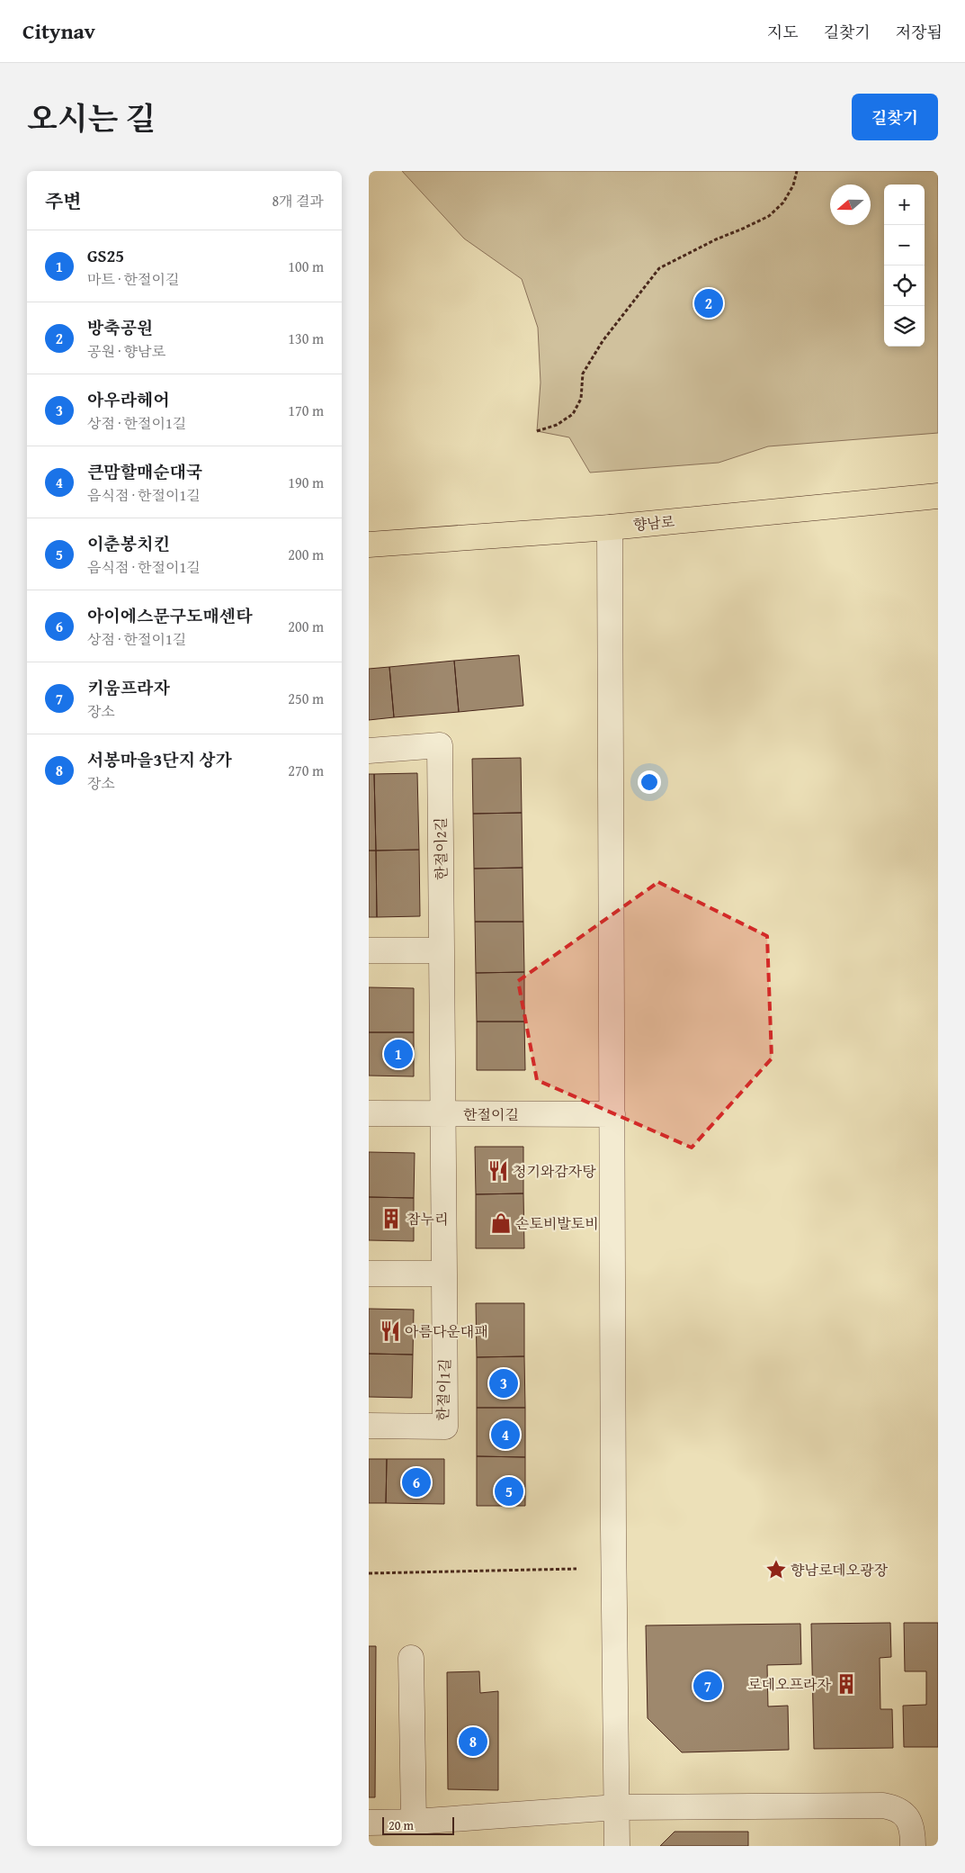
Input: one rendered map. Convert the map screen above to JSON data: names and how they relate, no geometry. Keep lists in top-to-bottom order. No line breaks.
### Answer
{"streets":{"main road":["향남로"],"street":["한절이2길","한절이길","한절이1길"]},"places":{"restaurant":["청기와감자탕","아름다운대패"],"building":["참누리","로데오프라자"],"shop":["손토비발토비"],"place":["향남로데오광장"]},"scale_bar":"20 m","north":"left","page":{"header":"Citynav","nav":["지도","길찾기","저장됨"],"title":"오시는 길","buttons":"길찾기","heading":["주변","8개 결과"],"map_buttons":["+","−"],"list":[{"mark":"1","name":"GS25","note":"마트 · 한절이길","value":"100 m"},{"mark":"2","name":"방축공원","note":"공원 · 향남로","value":"130 m"},{"mark":"3","name":"아우라헤어","note":"상점 · 한절이1길","value":"170 m"},{"mark":"4","name":"큰맘할매순대국","note":"음식점 · 한절이1길","value":"190 m"},{"mark":"5","name":"이춘봉치킨","note":"음식점 · 한절이1길","value":"200 m"},{"mark":"6","name":"아이에스문구도매센타","note":"상점 · 한절이1길","value":"200 m"},{"mark":"7","name":"키움프라자","note":"장소","value":"250 m"},{"mark":"8","name":"서봉마을3단지 상가","note":"장소","value":"270 m"}],"pins":["2","1","3","4","6","5","7","8"],"scale":"20 m"}}
